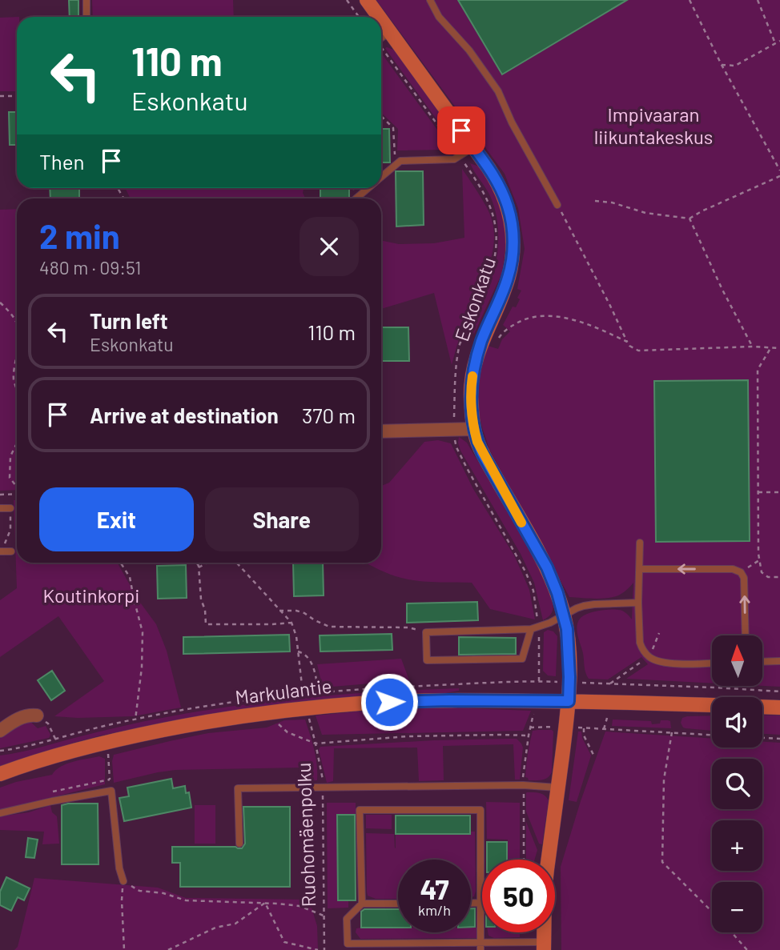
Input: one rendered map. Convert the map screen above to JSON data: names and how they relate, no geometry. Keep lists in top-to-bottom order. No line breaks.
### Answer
{"streets":{"street":["Eskonkatu","Markulantie"],"path":["Ruohomäenpolku"]},"crossings":[["Eskonkatu","Markulantie"]],"parks":["Impivaaran liikuntakeskus","Koutinkorpi"],"north":"top","page":{"turn":["110 m","Eskonkatu"],"then":"Then","heading":["2 min","480 m · 09:51"],"list":[{"name":"Turn left","note":"Eskonkatu","value":"110 m"},{"name":"Arrive at destination","value":"370 m"}],"buttons":["Exit","Share"],"map_buttons":["+","−"],"speed":"47 km/h","limit":"50"}}
